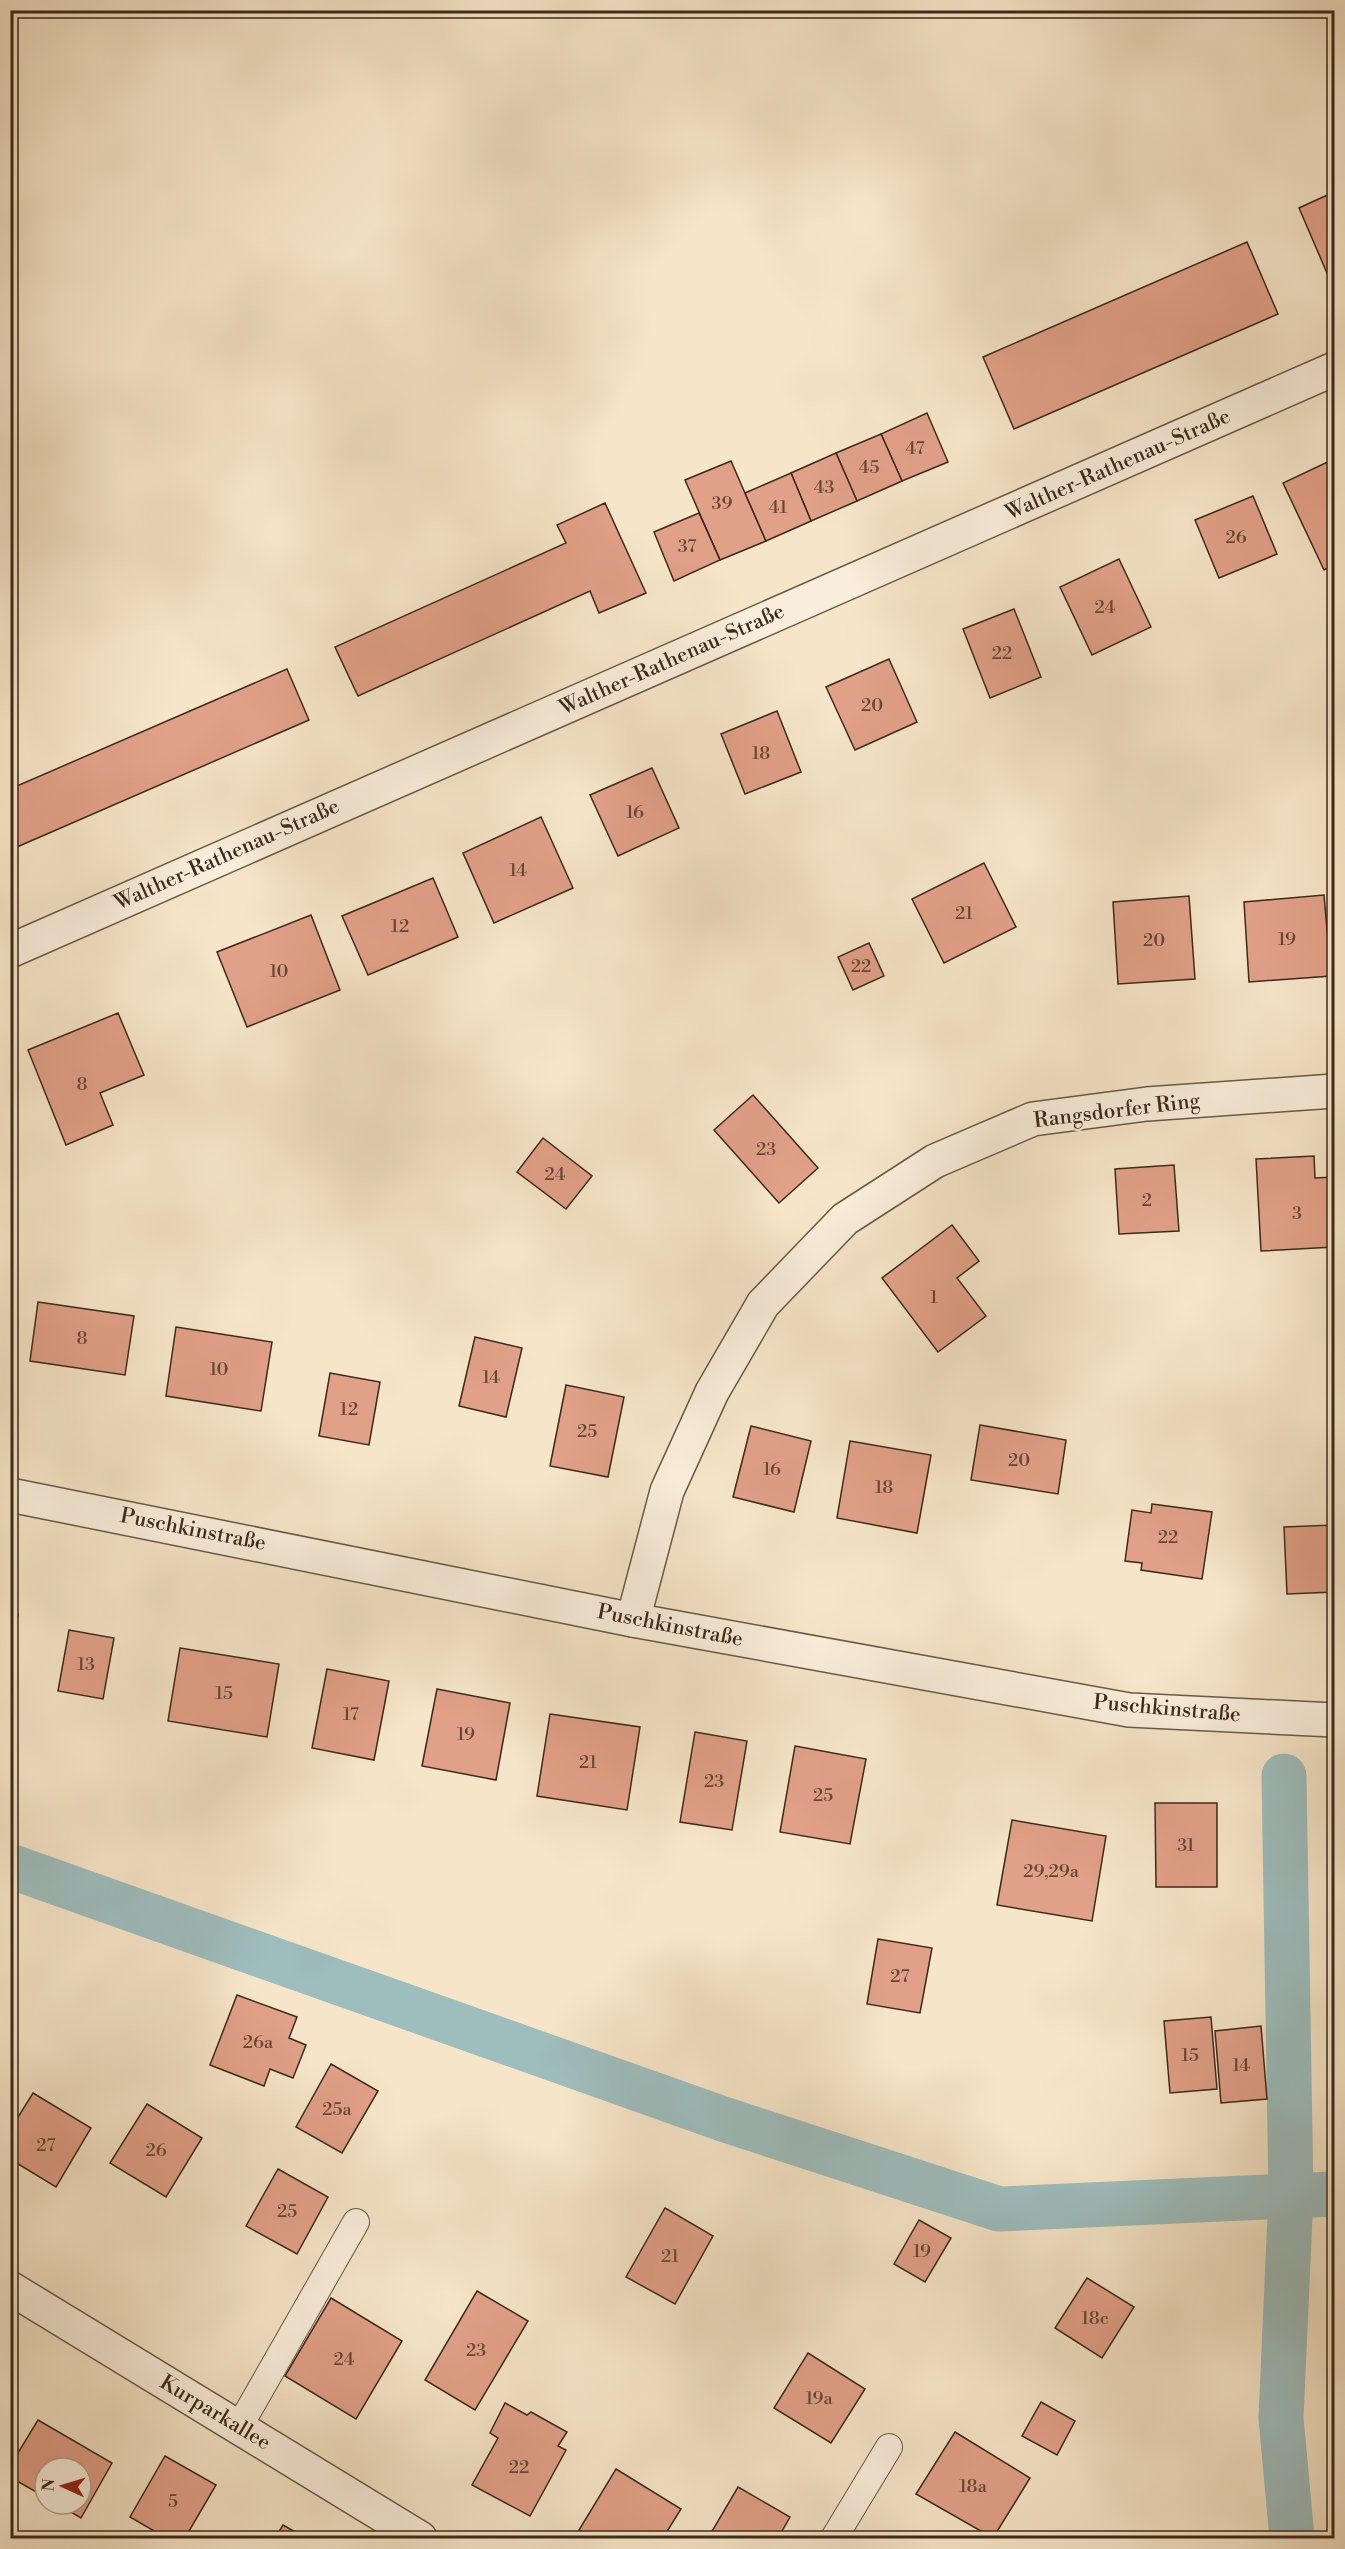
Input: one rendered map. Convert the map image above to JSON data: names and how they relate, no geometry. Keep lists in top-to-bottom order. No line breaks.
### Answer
{"streets":{"street":["Walther-Rathenau-Straße","Rangsdorfer Ring","Puschkinstraße","Kurparkallee"]},"crossings":[["Rangsdorfer Ring","Puschkinstraße"]],"house_numbers":["47","45","43","39","41","26","37","24","22","20","18","16","14","21","12","19","20","22","10","8","23","24","2","3","1","8","10","14","12","25","20","16","18","22","13","15","17","19","21","23","25","31","29,29a","27","26a","15","14","25a","27","26","25","19","21","18c","23","24","19a","22","18a","5"],"north":"left"}
